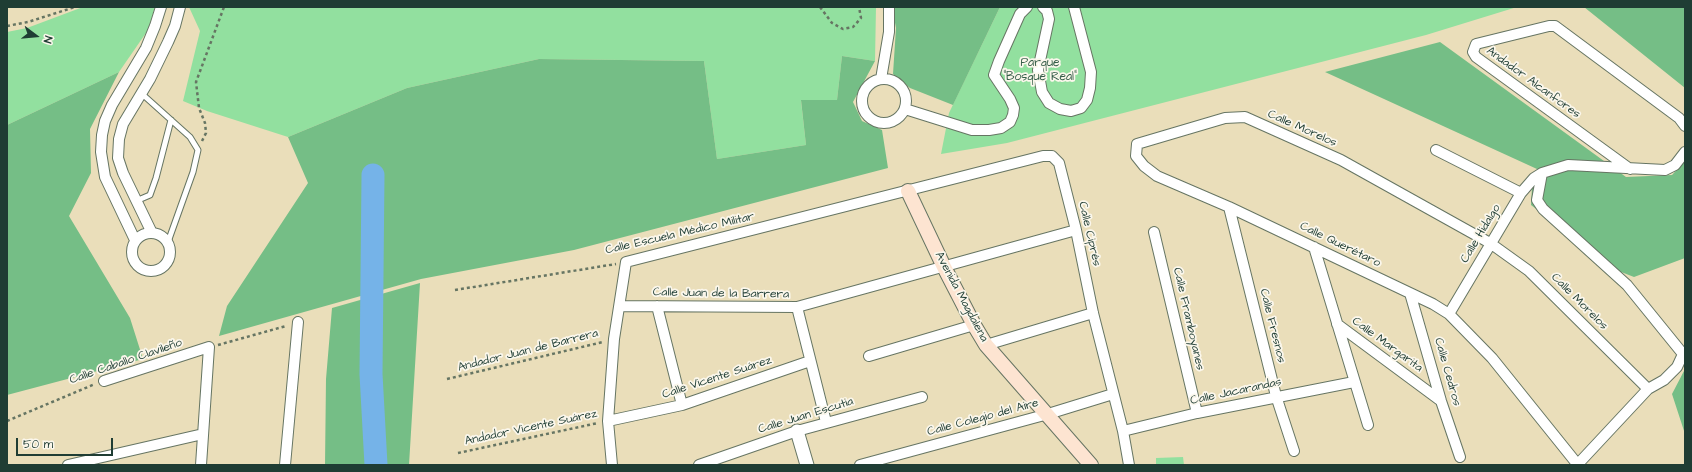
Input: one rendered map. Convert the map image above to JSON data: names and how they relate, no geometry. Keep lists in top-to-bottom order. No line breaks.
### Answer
{"streets":{"main road":["Avenida Magdalena"],"street":["Andador Alcanfores","Calle Morelos","Calle Escuela Médico Militar","Calle Ciprés","Calle Hidalgo","Calle Querétaro","Calle Juan de la Barrera","Calle Framboyanes","Calle Fresnos","Calle Margarita","Calle Caballo Clavileño","Calle Cedros","Calle Vicente Suárez","Calle Jacarandas","Calle Juan Escutia","Calle Colegio del Aire"],"path":["Andador Juan de Barrera","Andador Vicente Suárez"]},"crossings":[["Calle Morelos","Calle Hidalgo"],["Calle Morelos","Calle Querétaro"],["Calle Escuela Médico Militar","Calle Ciprés"],["Calle Escuela Médico Militar","Avenida Magdalena"],["Calle Ciprés","Calle Juan de la Barrera"],["Calle Ciprés","Avenida Magdalena"],["Calle Ciprés","Calle Jacarandas"],["Calle Ciprés","Calle Colegio del Aire"],["Calle Hidalgo","Calle Querétaro"],["Calle Querétaro","Calle Fresnos"],["Calle Querétaro","Calle Cedros"],["Calle Juan de la Barrera","Avenida Magdalena"],["Avenida Magdalena","Calle Colegio del Aire"],["Calle Framboyanes","Calle Jacarandas"],["Calle Fresnos","Calle Jacarandas"],["Calle Margarita","Calle Cedros"],["Calle Vicente Suárez","Andador Vicente Suárez"]],"parks":["Parque \"Bosque Real\""],"scale_bar":"50 m","north":"right"}
